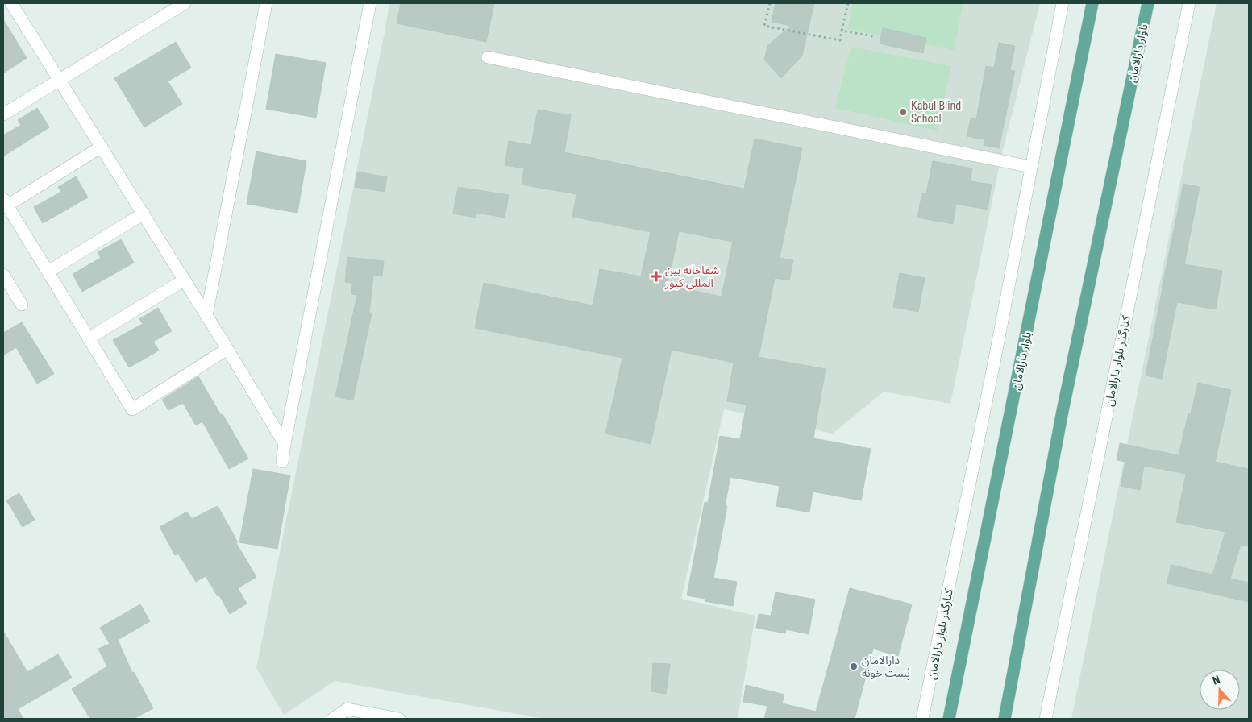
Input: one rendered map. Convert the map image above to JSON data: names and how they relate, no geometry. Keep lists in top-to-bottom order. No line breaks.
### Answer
{"streets":{"main road":["بلوار دارالامان"],"street":["کنارگذر بلوار دارالامان"]},"places":{"other":["Kabul Blind School","دارالامان پُست خونه"],"health":["شفاخانه بین المللی کیور"]},"north":"top"}
